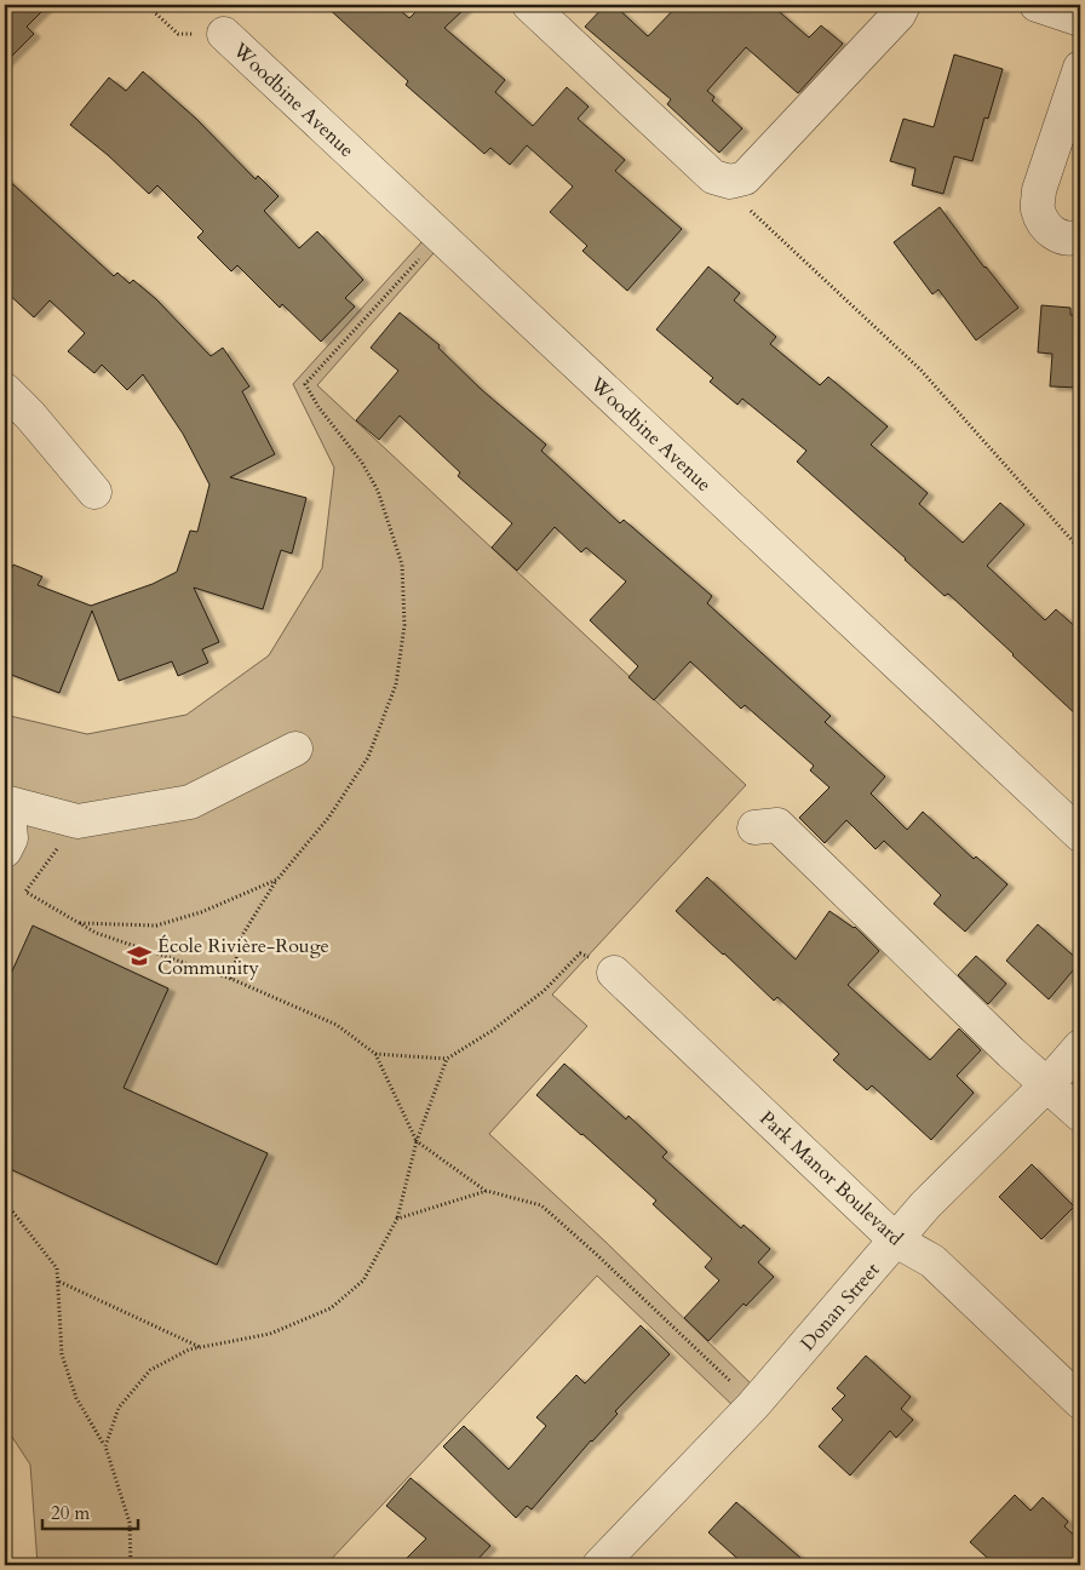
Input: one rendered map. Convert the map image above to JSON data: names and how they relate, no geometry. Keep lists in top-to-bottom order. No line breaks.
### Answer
{"streets":{"street":["Woodbine Avenue","Park Manor Boulevard","Donan Street"]},"crossings":[["Park Manor Boulevard","Donan Street"]],"places":{"school or university":["École Rivière-Rouge Community"]},"scale_bar":"20 m"}
